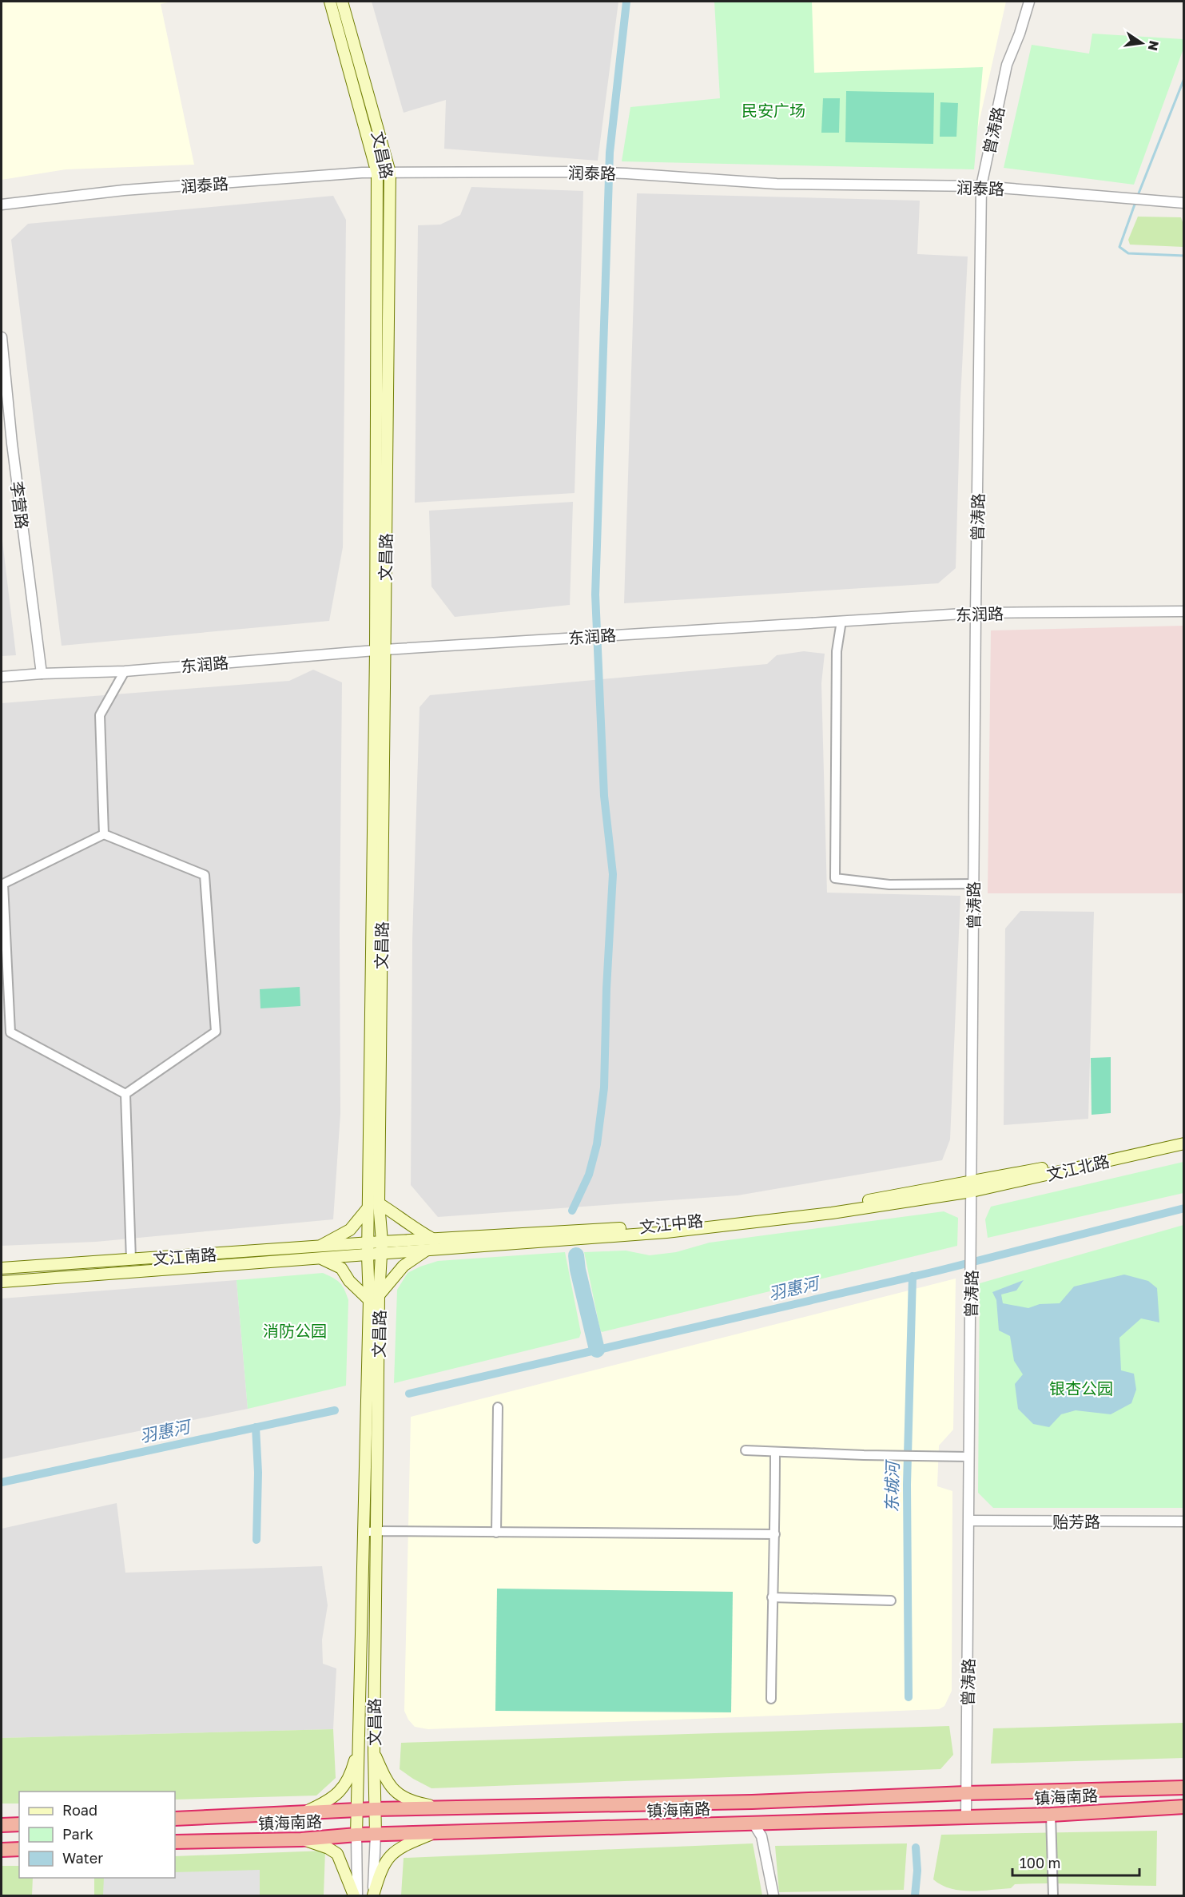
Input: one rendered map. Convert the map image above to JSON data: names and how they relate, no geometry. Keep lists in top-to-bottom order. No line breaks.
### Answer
{"streets":{"highway":["镇海南路"],"main road":["文昌路","文江北路","文江中路","文江南路"],"street":["曾涛路","润泰路","李营路","东润路","贻芳路"]},"crossings":[["曾涛路","润泰路"],["曾涛路","东润路"],["曾涛路","文江北路"],["曾涛路","文江中路"],["曾涛路","贻芳路"],["曾涛路","镇海南路"],["文昌路","润泰路"],["文昌路","东润路"],["文昌路","文江中路"],["文昌路","文江南路"],["文昌路","镇海南路"],["李营路","东润路"],["文江北路","文江中路"],["文江中路","文江南路"]],"water":["羽惠河","东城河"],"parks":["民安广场","消防公园","银杏公园"],"legend":["Road","Park","Water"],"scale_bar":"100 m","north":"right"}
